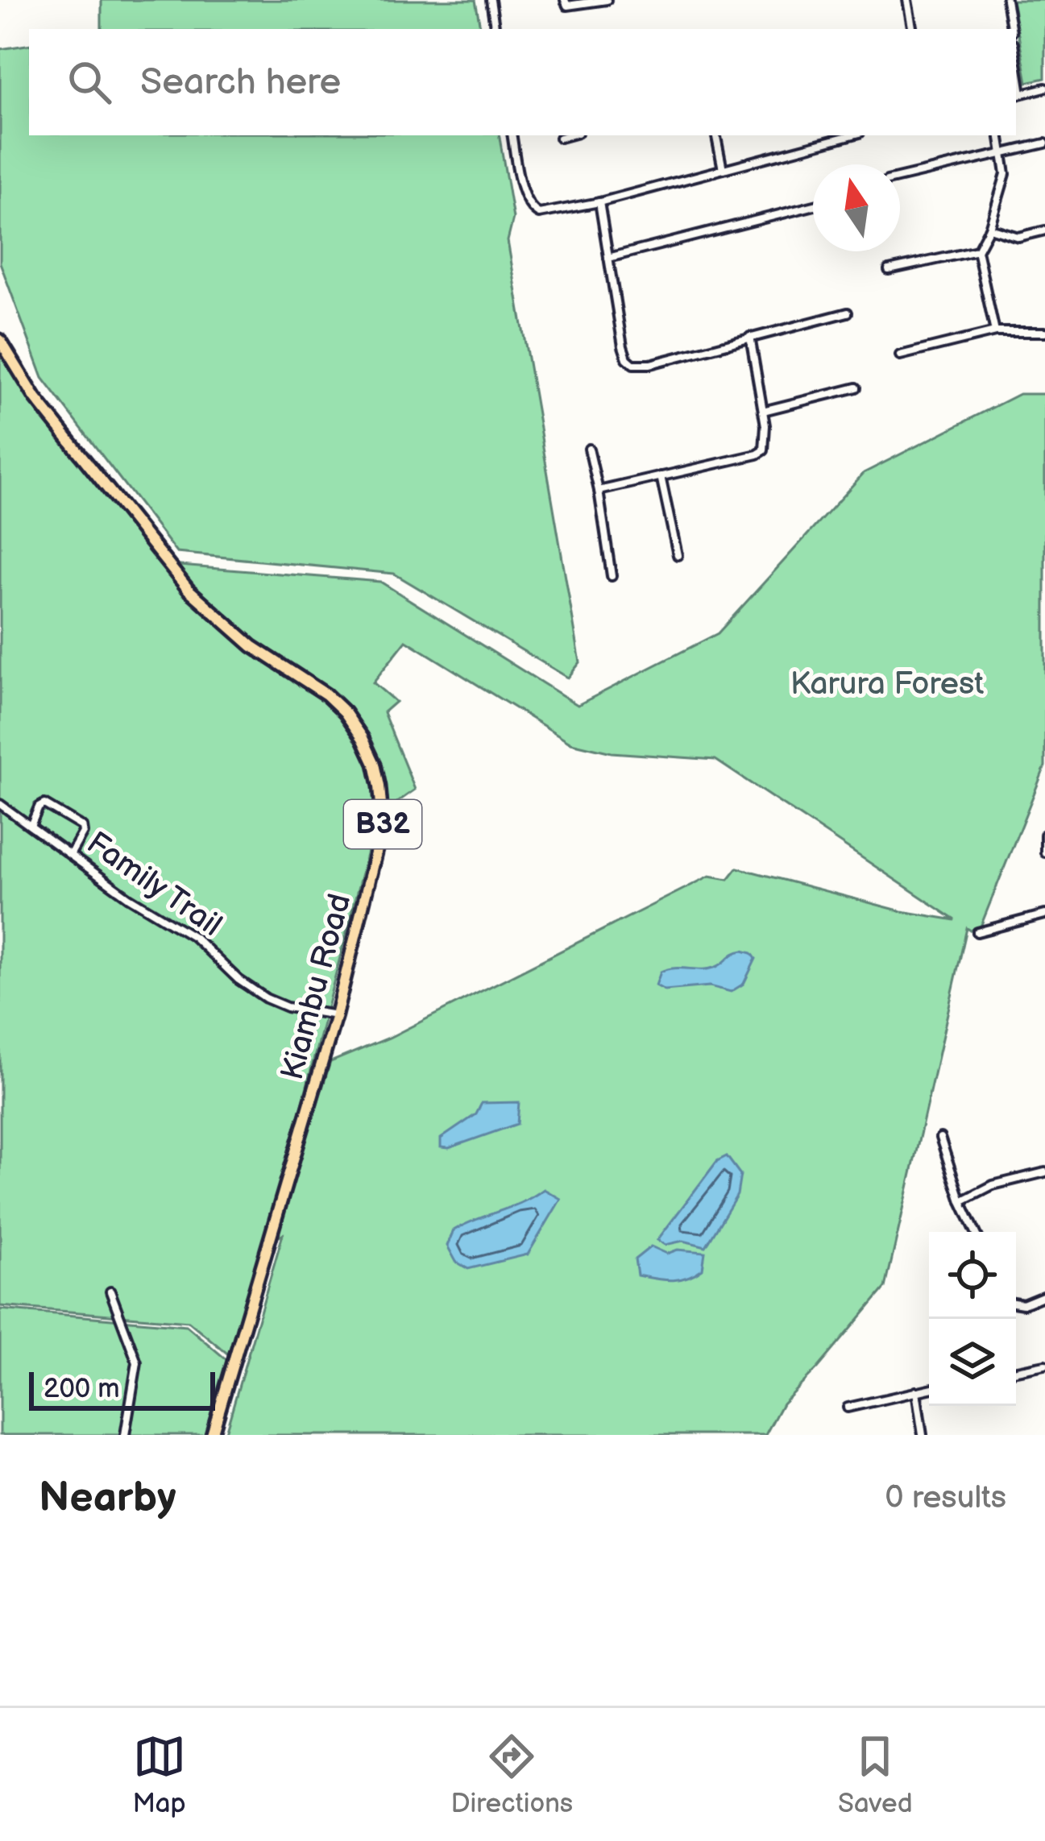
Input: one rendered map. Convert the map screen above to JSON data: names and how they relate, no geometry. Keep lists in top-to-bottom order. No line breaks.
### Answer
{"streets":{"highway":["B32","Kiambu Road"],"street":["Family Trail"]},"crossings":[["Family Trail","Kiambu Road"]],"parks":["Karura Forest"],"scale_bar":"200 m","north":"top","page":{"search":"Search here","scale":"200 m","heading":["Nearby","0 results"],"nav":["Map","Directions","Saved"]}}
